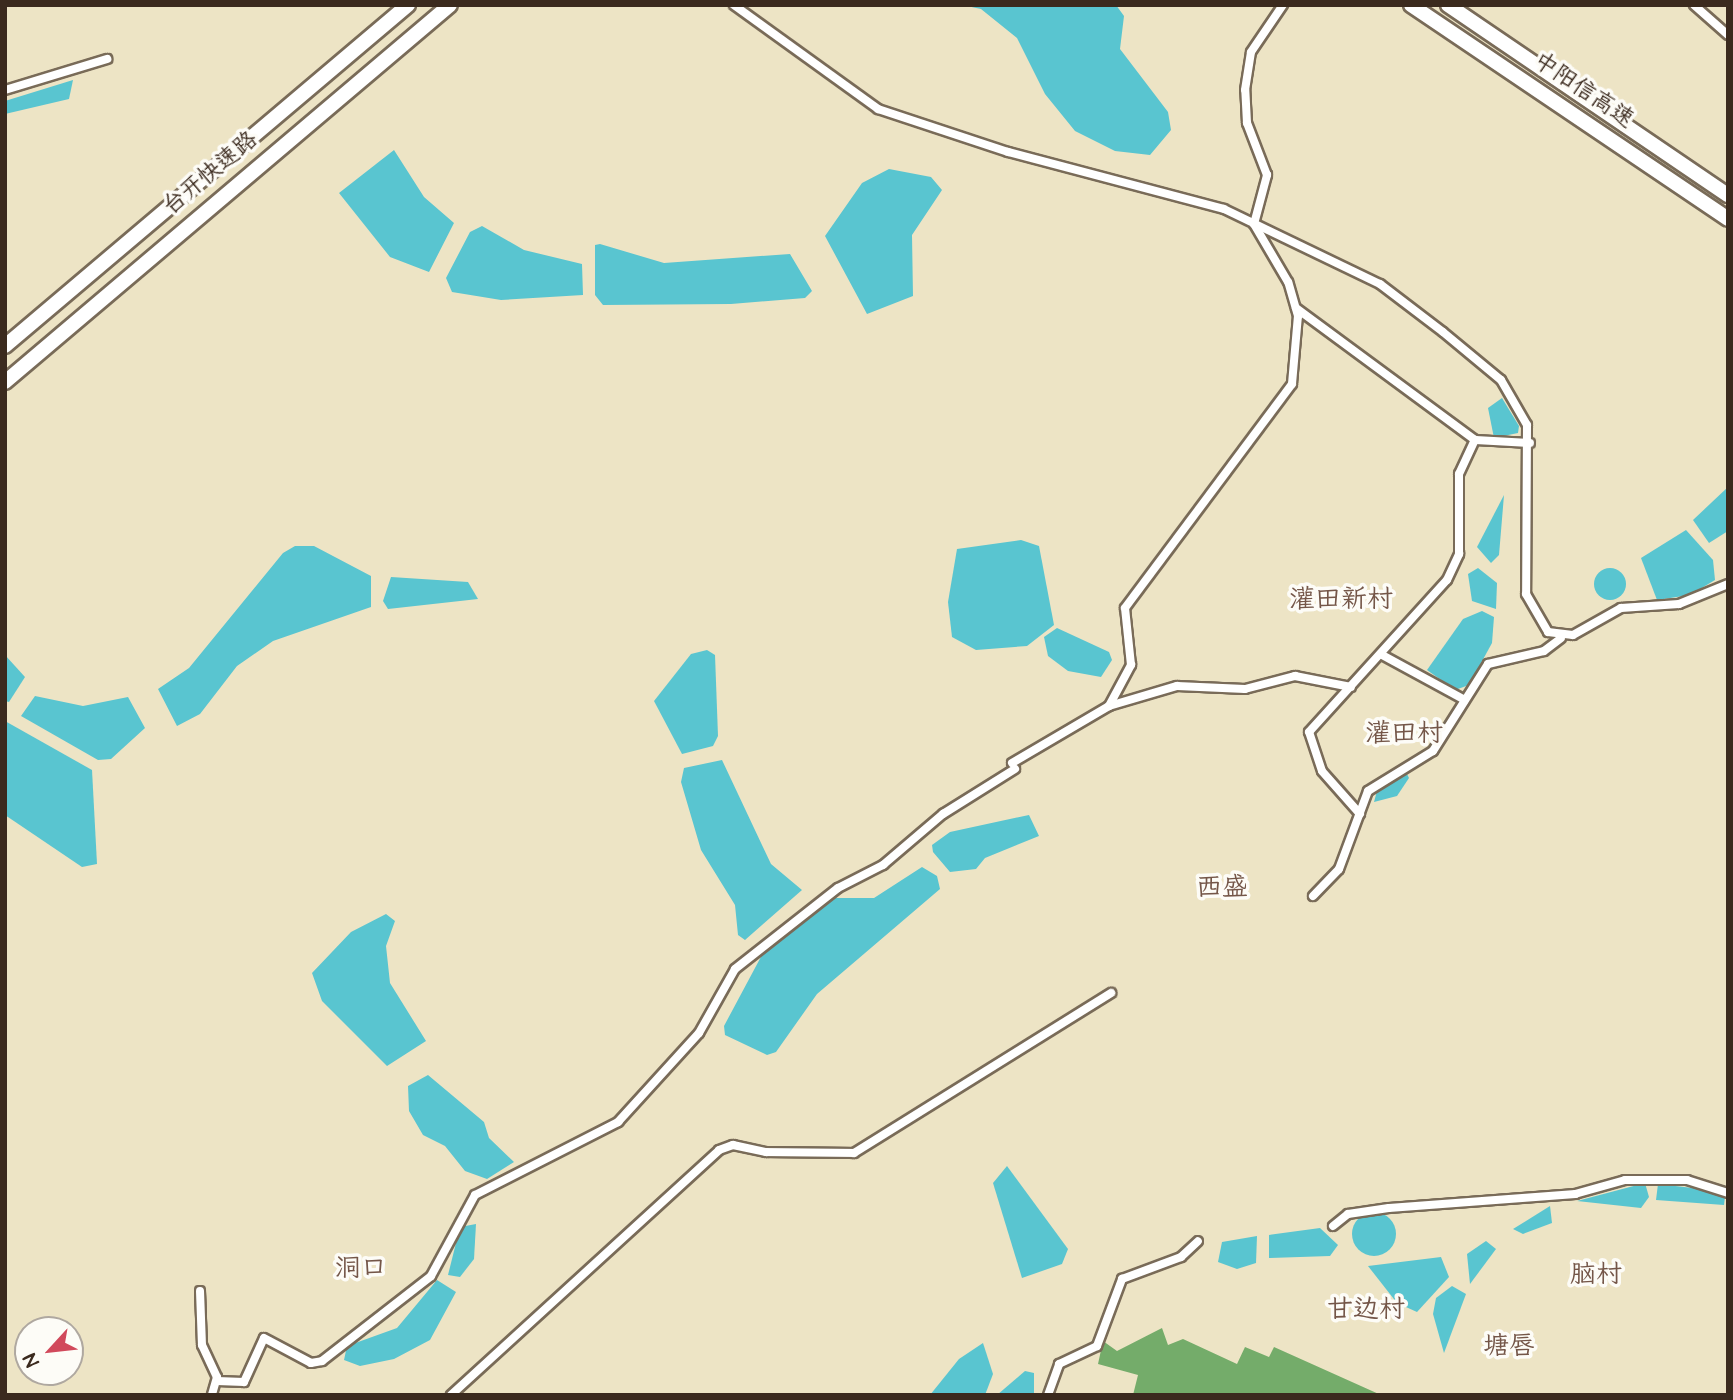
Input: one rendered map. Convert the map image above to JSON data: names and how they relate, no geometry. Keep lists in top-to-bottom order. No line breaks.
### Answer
{"streets":{"highway":["中阳信高速","台开快速路"]},"districts":["灌田新村","灌田村","西盛","洞口","脑村","甘边村","塘唇"],"north":"bottom left"}
